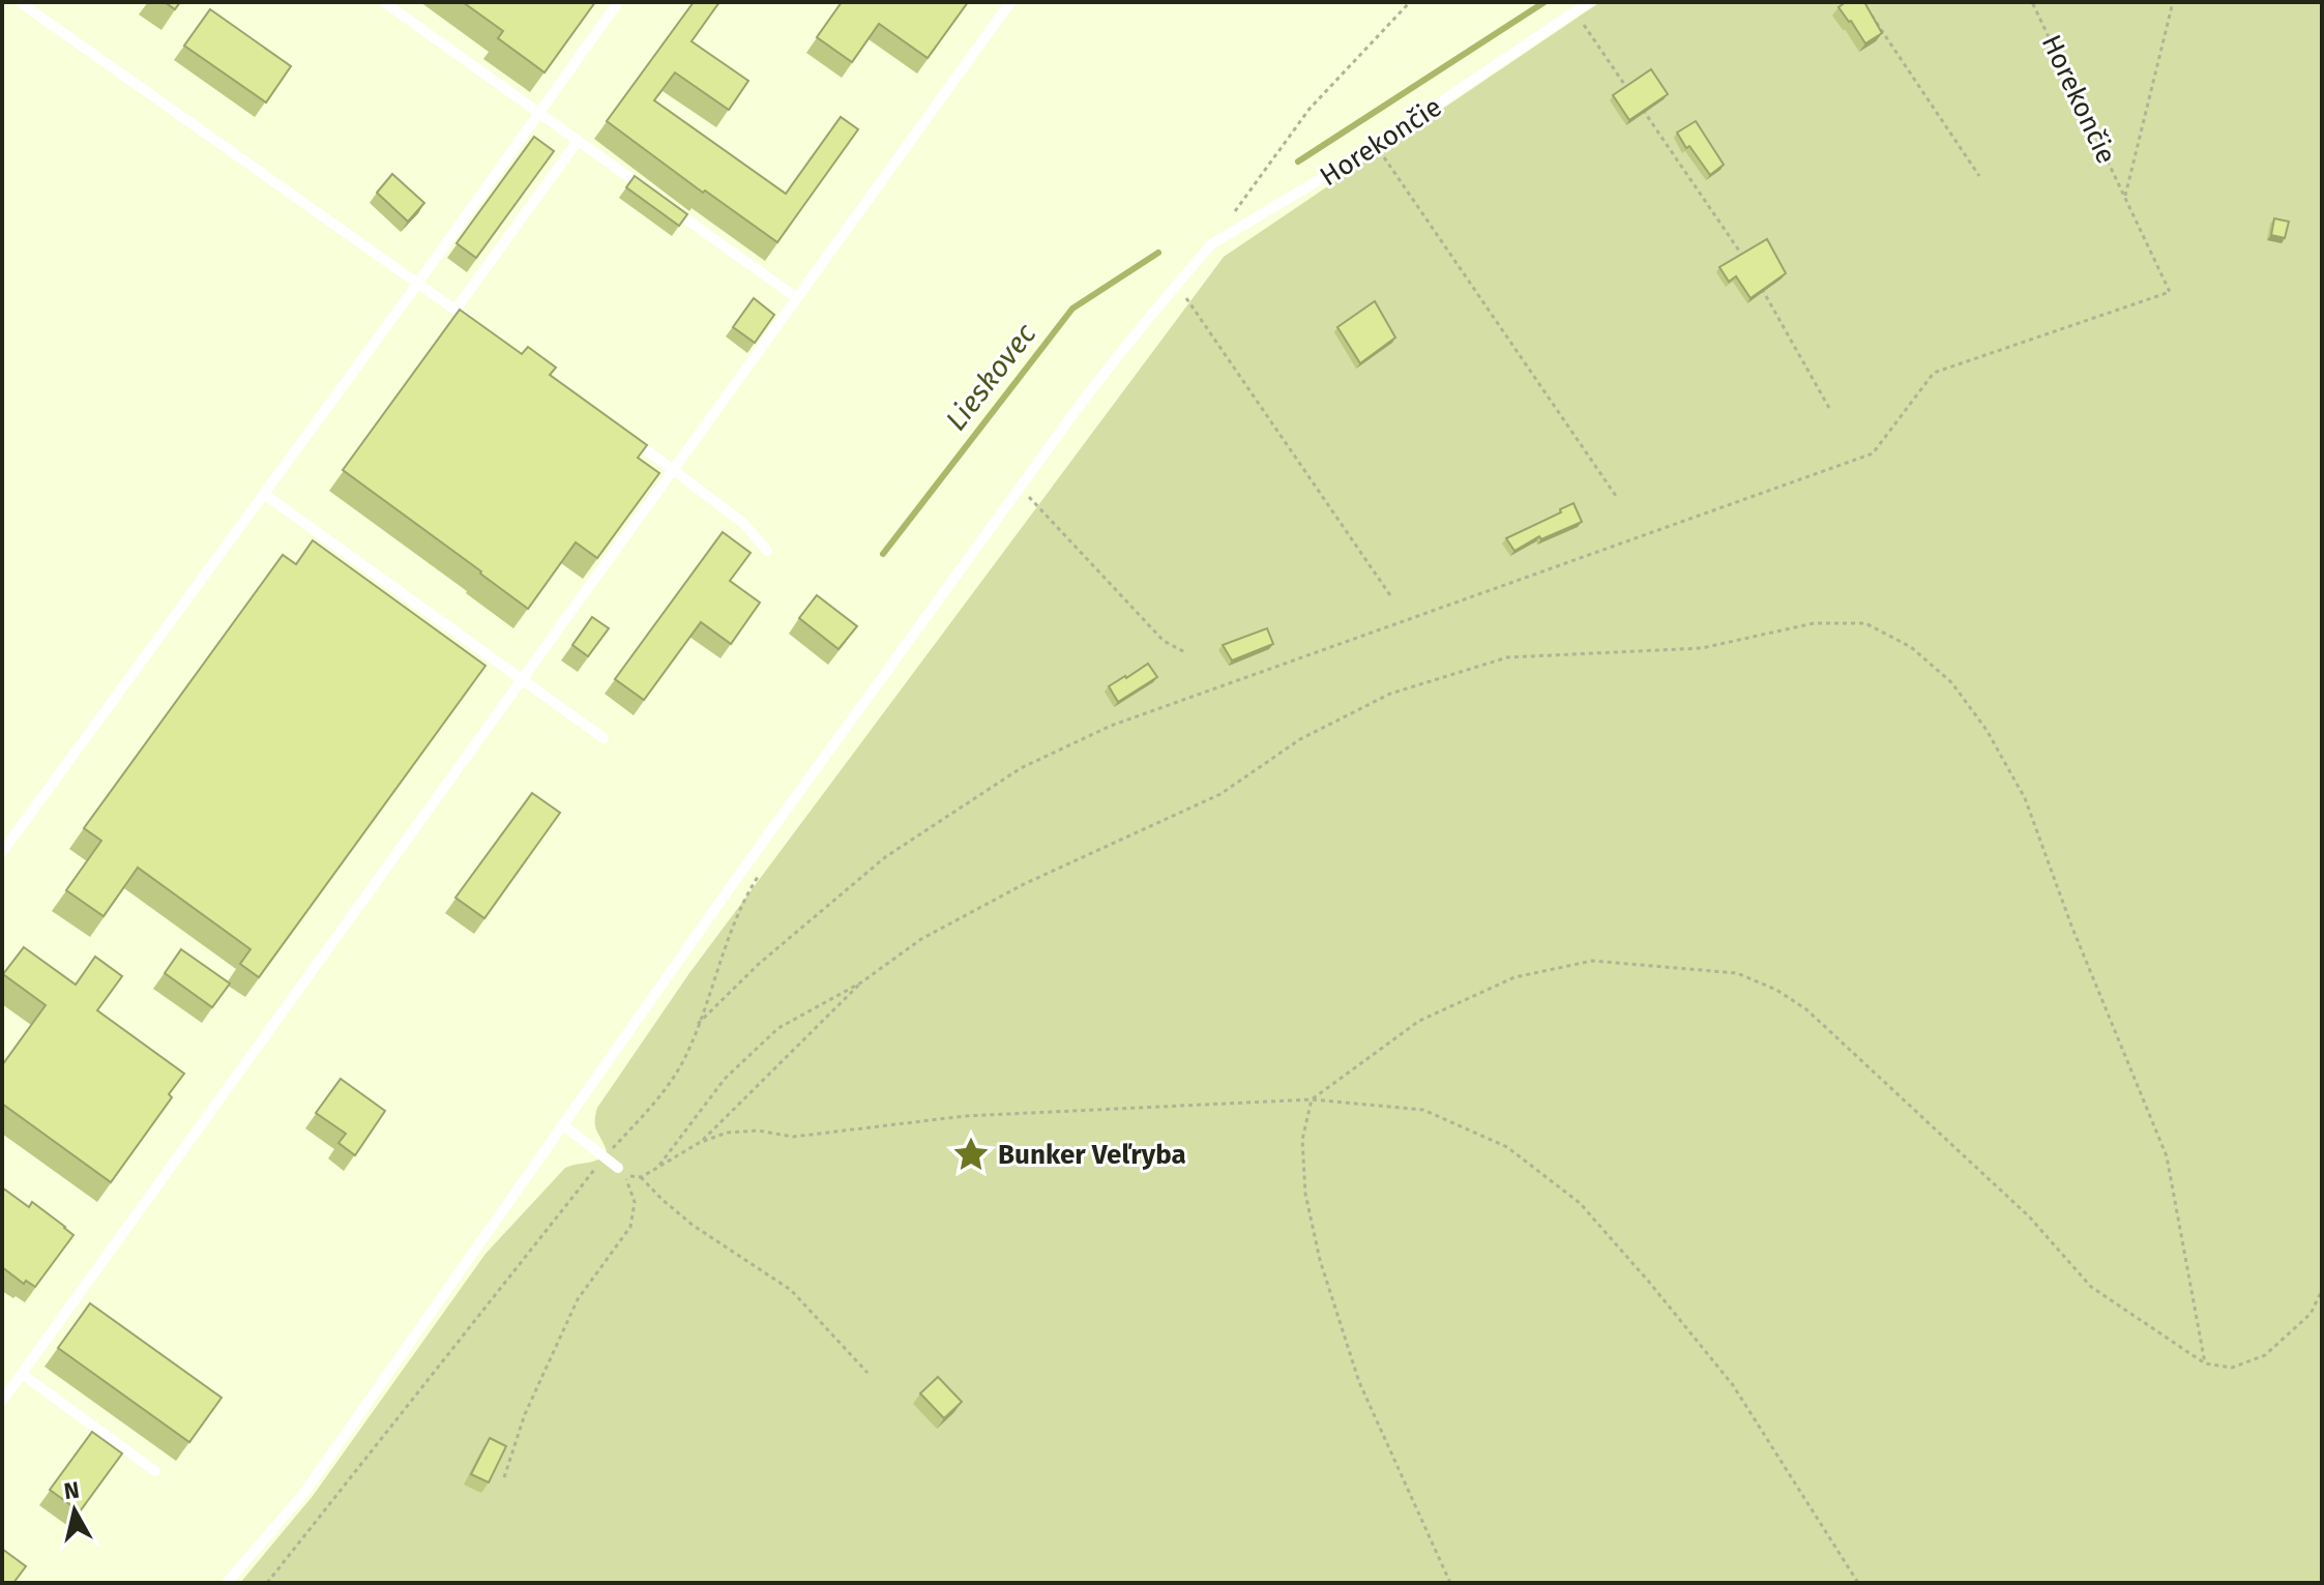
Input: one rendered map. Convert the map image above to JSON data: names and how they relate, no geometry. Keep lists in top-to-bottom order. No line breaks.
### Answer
{"streets":{"lane":["Horekončie"]},"water":["Lieskovec"],"places":{"place":["Bunker Veľryba"]},"north":"top"}
